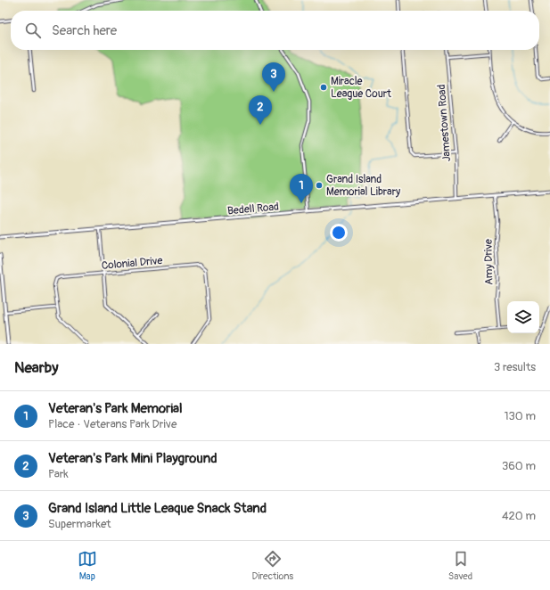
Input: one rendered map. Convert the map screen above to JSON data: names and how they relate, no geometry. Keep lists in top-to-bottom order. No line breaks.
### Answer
{"streets":{"street":["Jamestown Road","Bedell Road","Amy Drive","Colonial Drive"]},"crossings":[["Jamestown Road","Bedell Road"],["Bedell Road","Amy Drive"]],"places":["Miracle League Court","Grand Island Memorial Library"],"page":{"search":"Search here","pins":["3","2","1"],"heading":["Nearby","3 results"],"list":[{"mark":"1","name":"Veteran's Park Memorial","note":"Place · Veterans Park Drive","value":"130 m"},{"mark":"2","name":"Veteran's Park Mini Playground","note":"Park","value":"360 m"},{"mark":"3","name":"Grand Island Little Leaque Snack Stand","note":"Supermarket","value":"420 m"}],"nav":["Map","Directions","Saved"]}}
